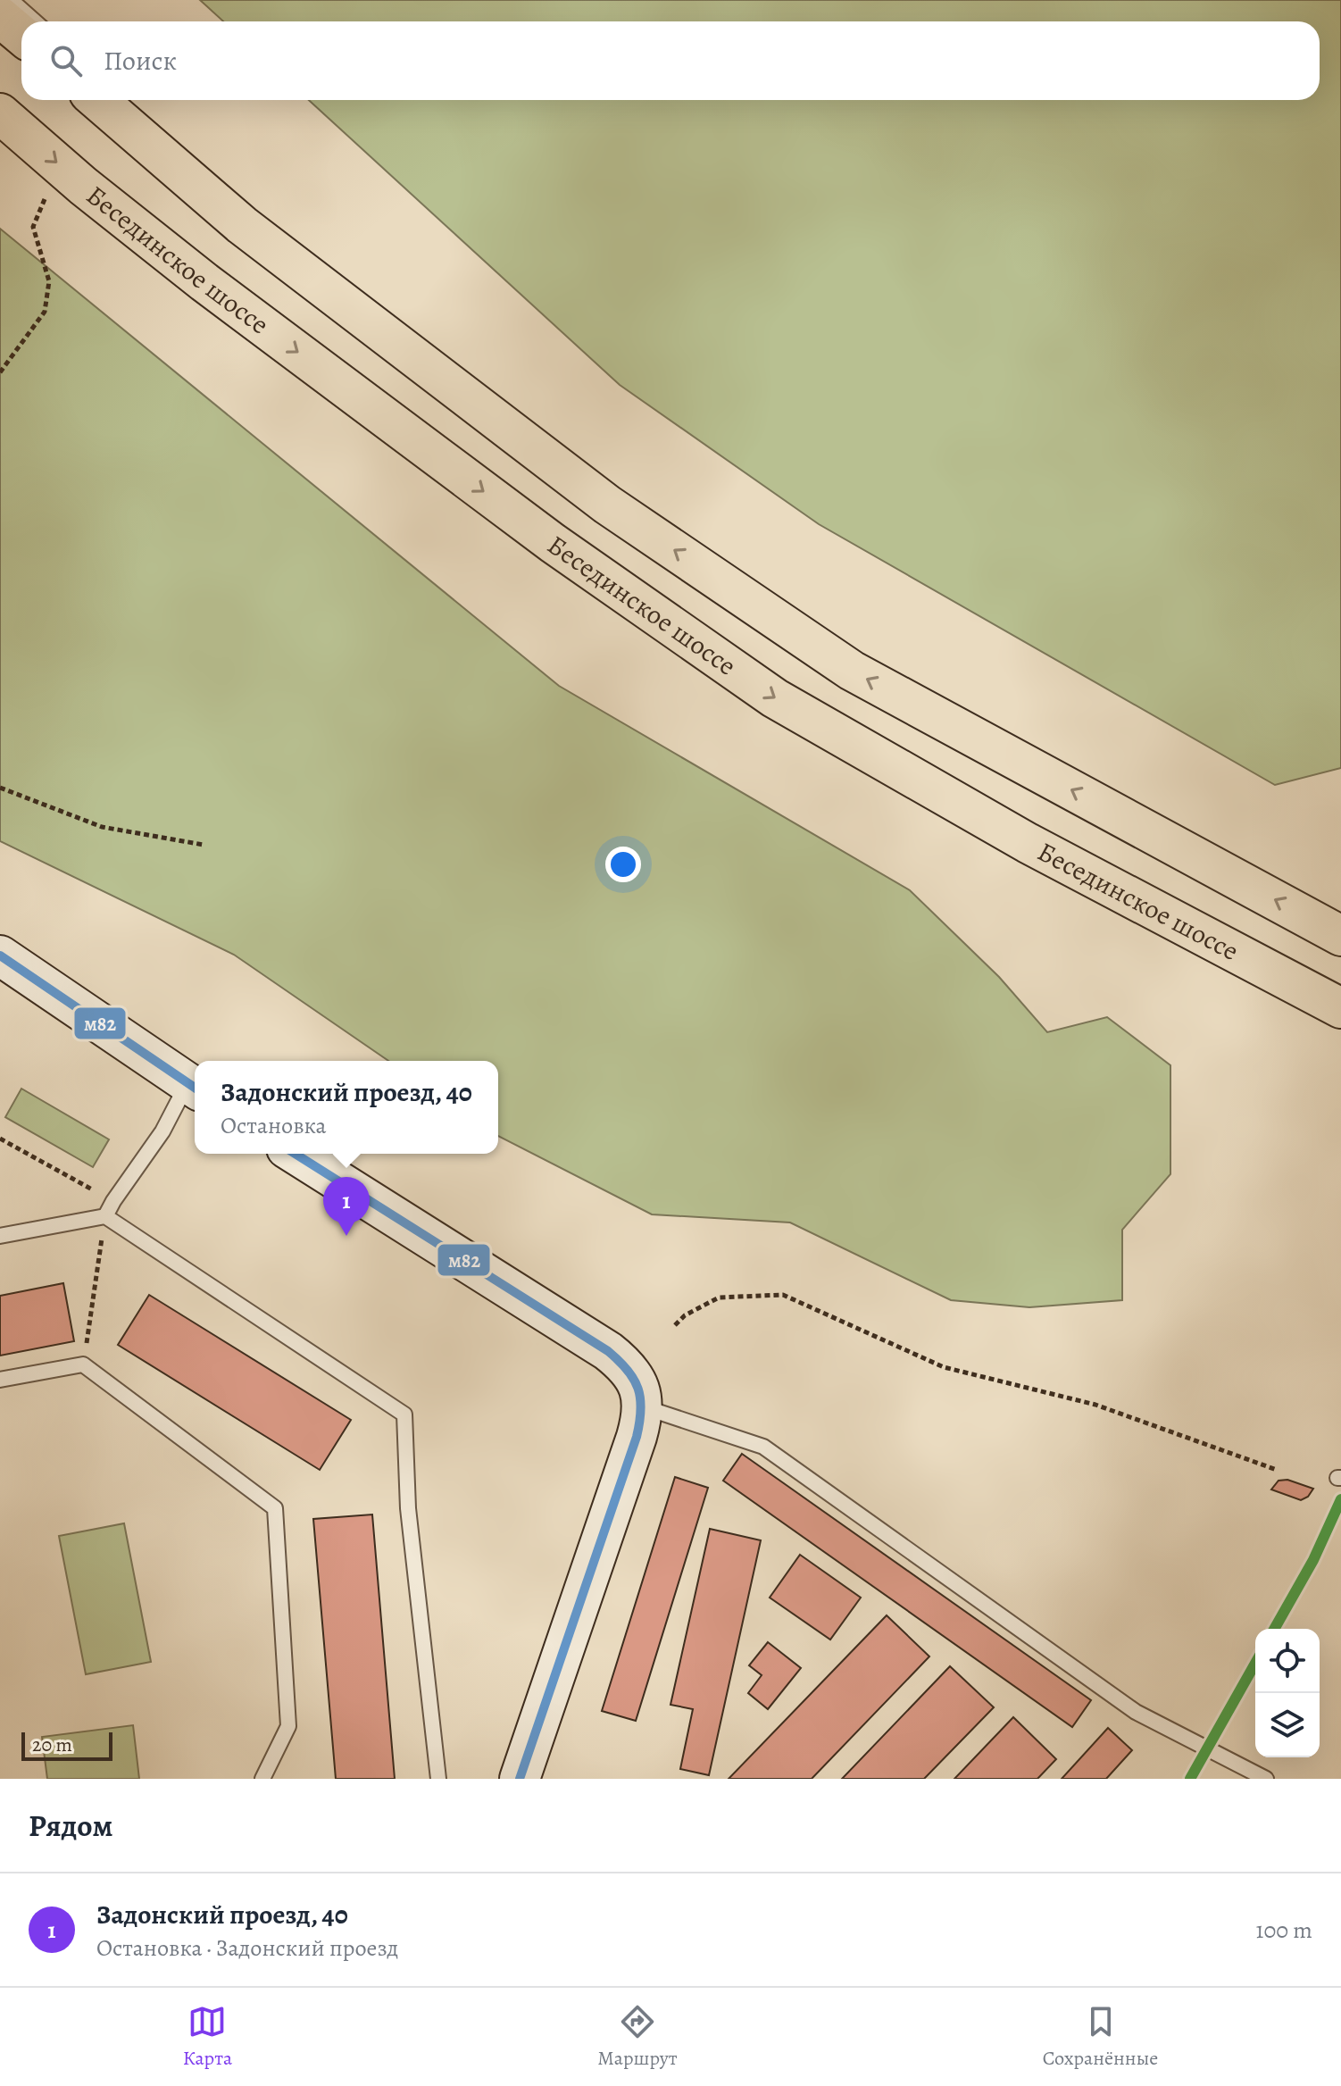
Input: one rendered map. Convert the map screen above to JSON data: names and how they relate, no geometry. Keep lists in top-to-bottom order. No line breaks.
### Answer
{"streets":{"main road":["Бесединское шоссе"]},"lines":["transit line м82"],"scale_bar":"20 m","page":{"search":"Поиск","popup":["Задонский проезд, 40","Остановка"],"pins":"1","scale":"20 m","heading":"Рядом","list":[{"mark":"1","name":"Задонский проезд, 40","note":"Остановка · Задонский проезд","value":"100 m"}],"nav":["Карта","Маршрут","Сохранённые"]}}
